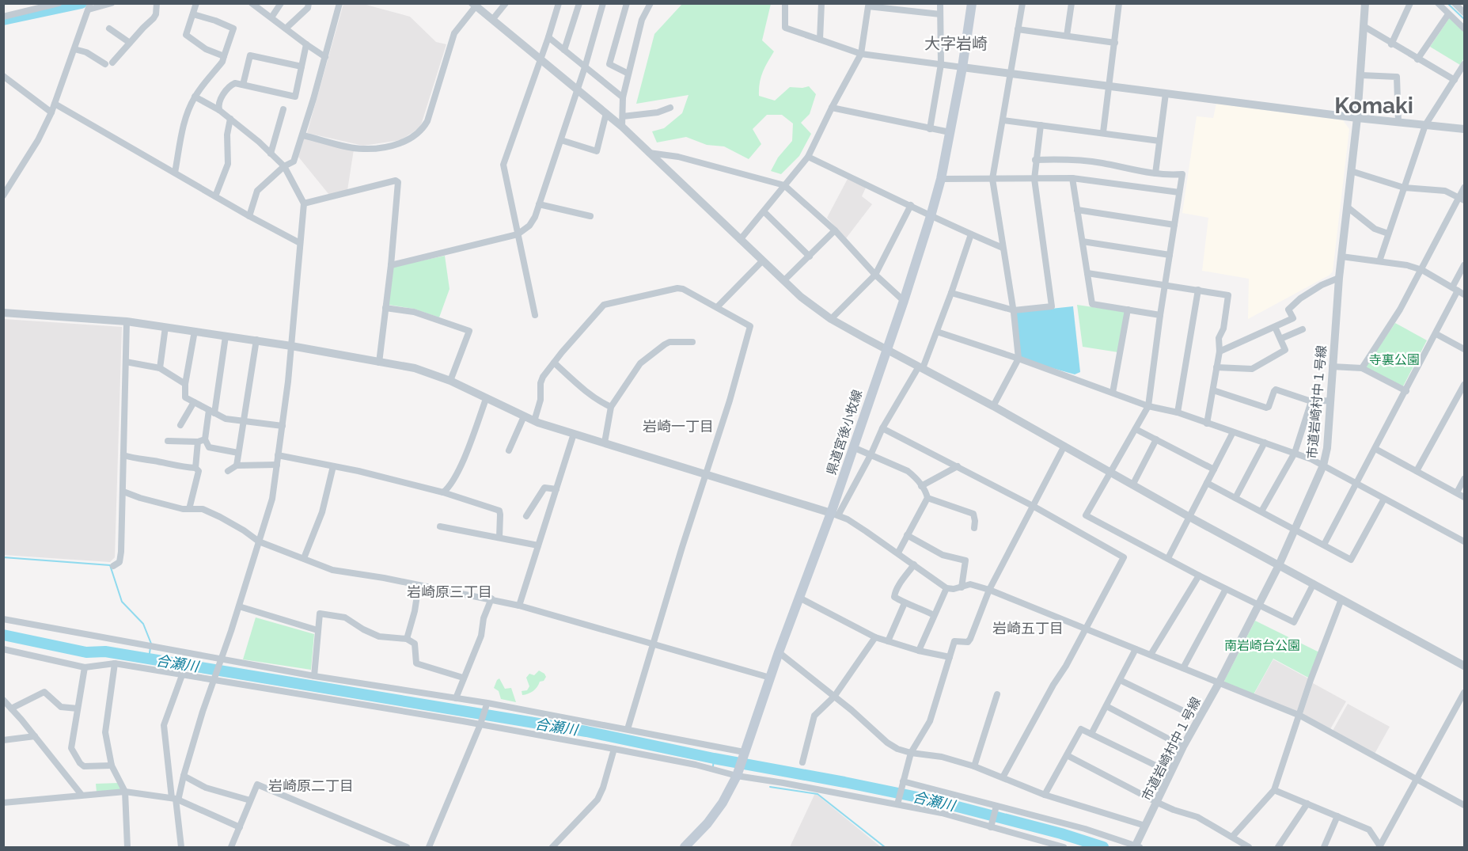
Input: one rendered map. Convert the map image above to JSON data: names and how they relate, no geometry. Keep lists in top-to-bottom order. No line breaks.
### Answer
{"streets":{"main road":["県道宮後小牧線"],"street":["市道岩崎村中１号線"]},"districts":["大字岩崎","Komaki","岩崎一丁目","岩崎原三丁目","岩崎五丁目","岩崎原二丁目"],"water":["合瀬川"],"parks":["寺裏公園","南岩崎台公園"]}
